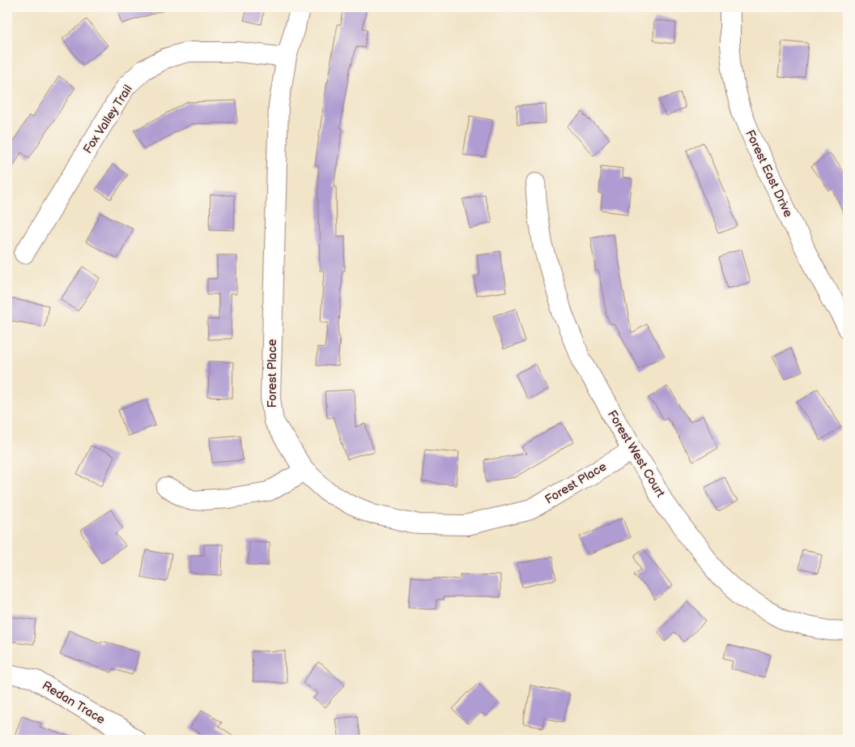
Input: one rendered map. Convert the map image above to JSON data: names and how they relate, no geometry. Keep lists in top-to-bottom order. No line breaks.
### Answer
{"streets":{"street":["Fox Valley Trail","Forest East Drive","Forest Place","Forest West Court","Redan Trace"]},"crossings":[["Fox Valley Trail","Forest Place"],["Forest Place","Forest West Court"]]}
